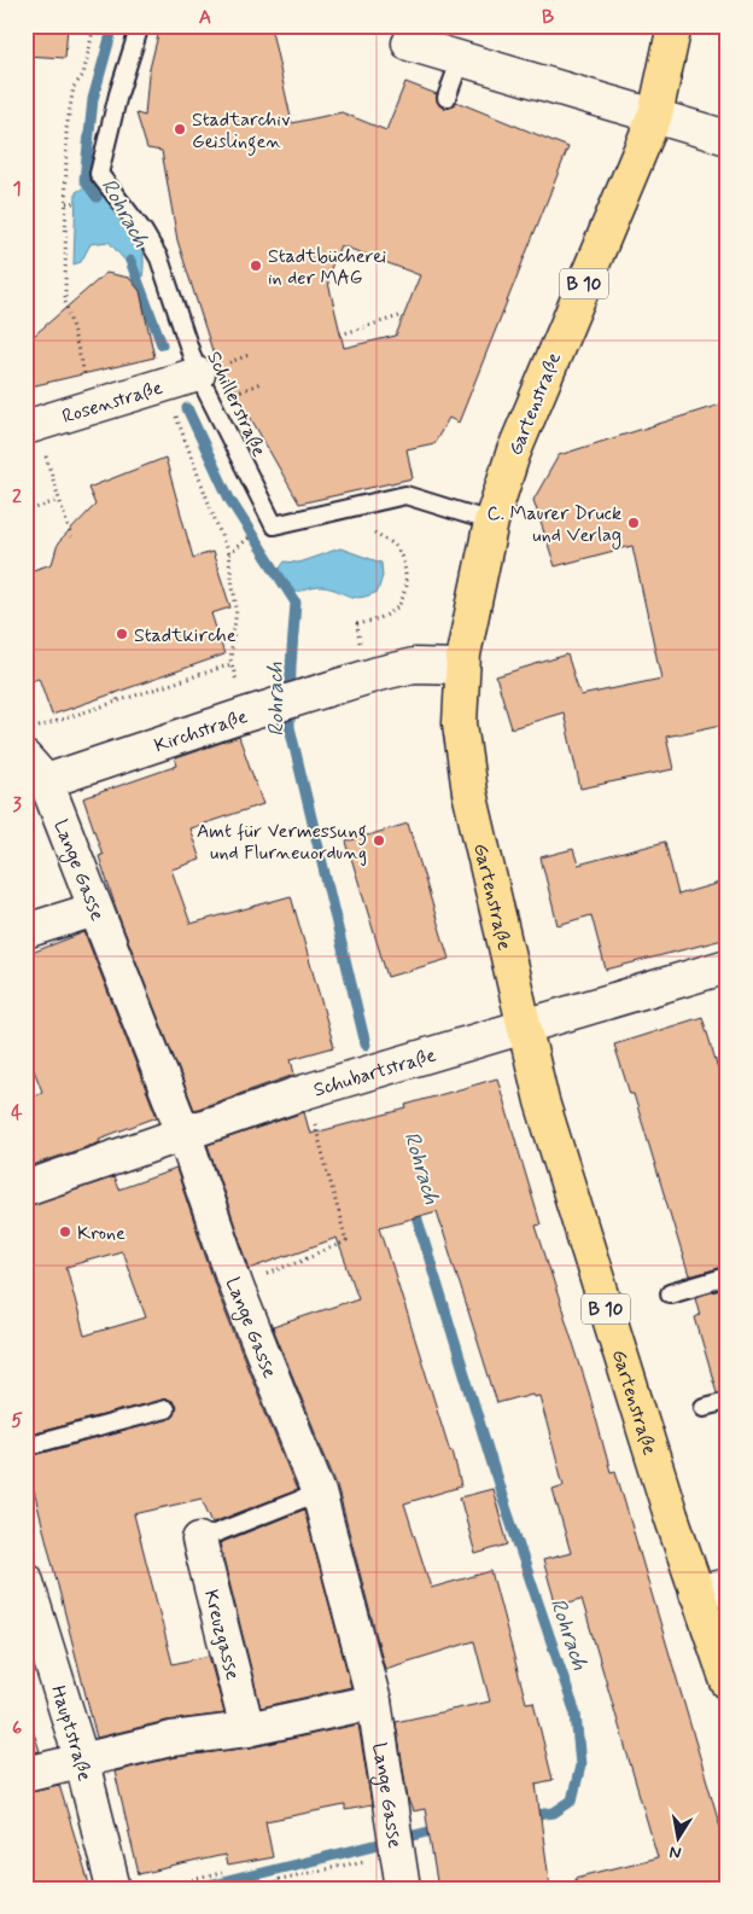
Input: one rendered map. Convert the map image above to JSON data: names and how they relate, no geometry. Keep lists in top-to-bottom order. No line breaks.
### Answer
{"streets":{"main road":["B 10","Gartenstraße"],"street":["Rosenstraße","Kirchstraße","Lange Gasse","Schubartstraße","Kreuzgasse","Hauptstraße"],"lane":["Schillerstraße"]},"crossings":[["Rosenstraße","Schillerstraße"],["Schillerstraße","Gartenstraße"],["Gartenstraße","Kirchstraße"],["Gartenstraße","Schubartstraße"],["Kirchstraße","Lange Gasse"],["Lange Gasse","Schubartstraße"]],"water":["Rohrach"],"places":["Stadtarchiv Geislingen","Stadtbücherei in der MAG","C. Maurer Druck und Verlag","Stadtkirche","Amt für Vermessung und Flurneuordung","Krone"],"north":"bottom","grid":{"columns":["A","B"],"rows":["1","2","3","4","5","6"]}}
